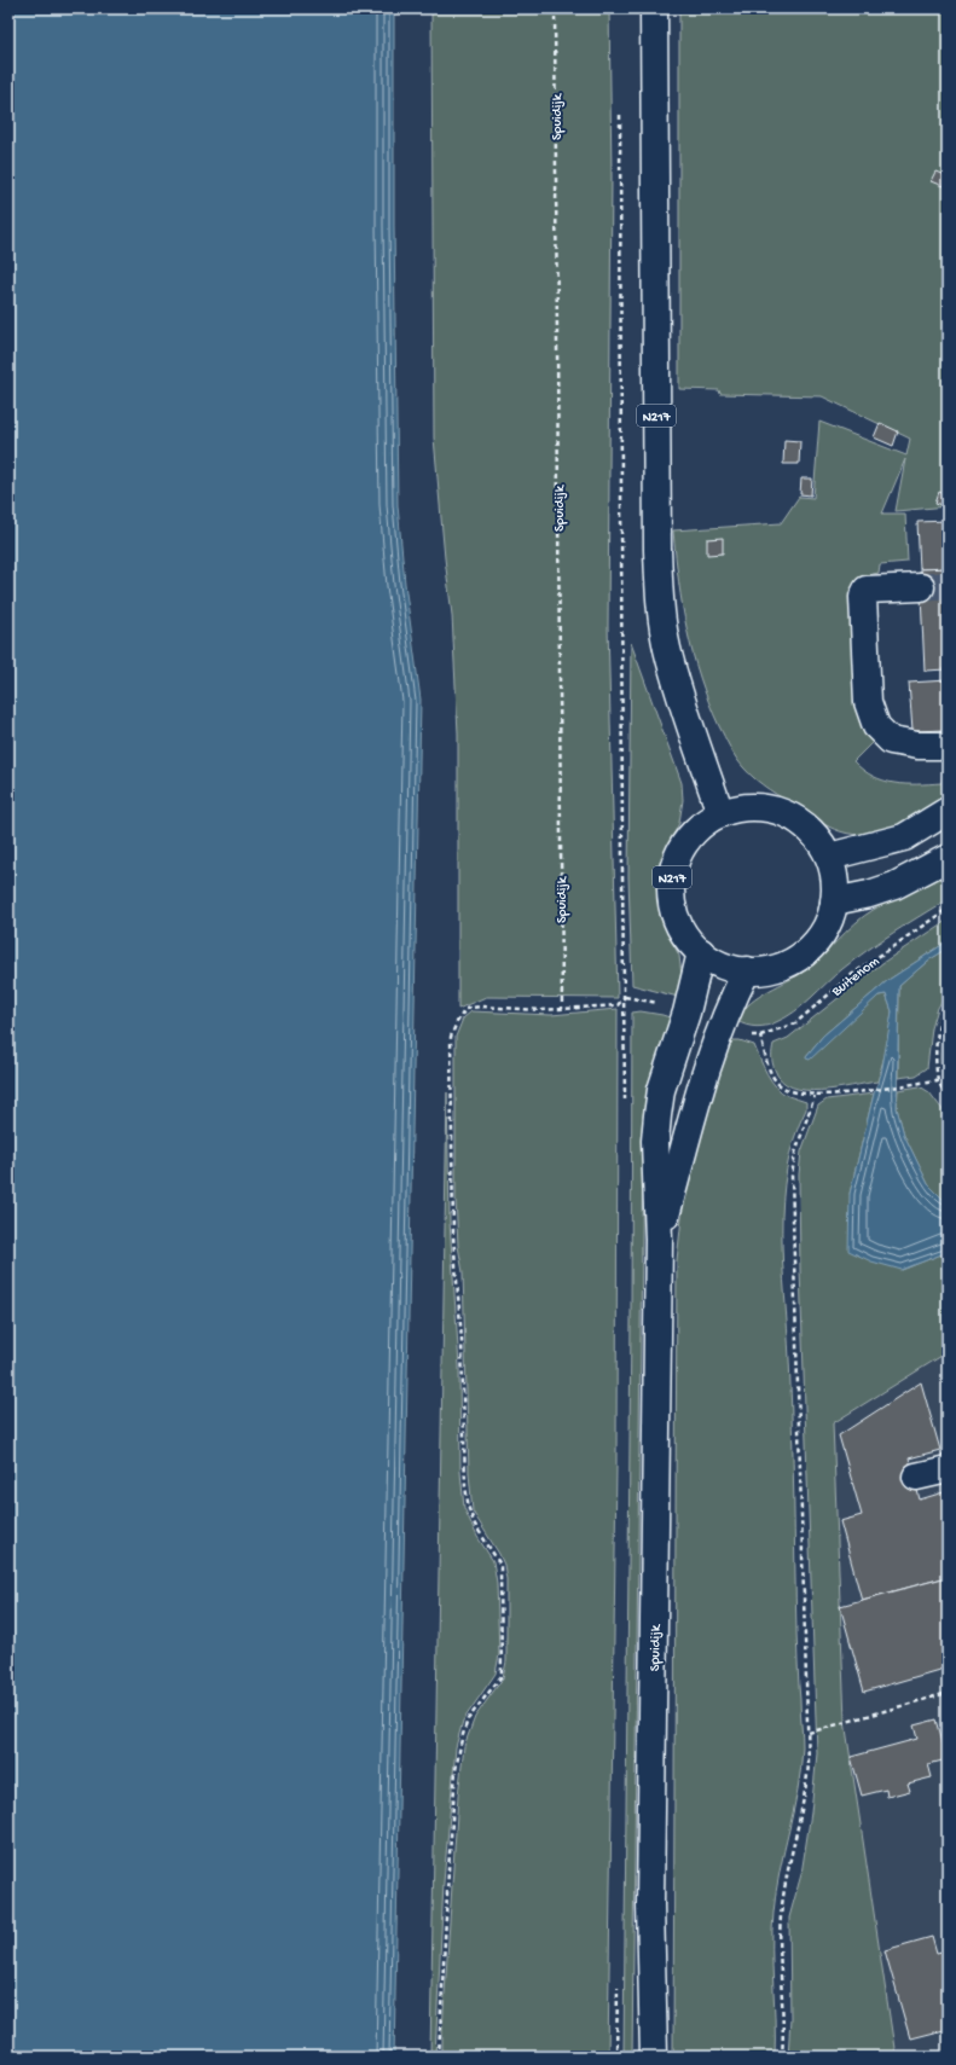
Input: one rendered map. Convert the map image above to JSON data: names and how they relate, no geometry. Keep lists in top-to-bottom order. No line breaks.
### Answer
{"streets":{"main road":["Spuidijk","N217"],"path":["Buitenom"]},"crossings":[["Spuidijk","N217"]]}
